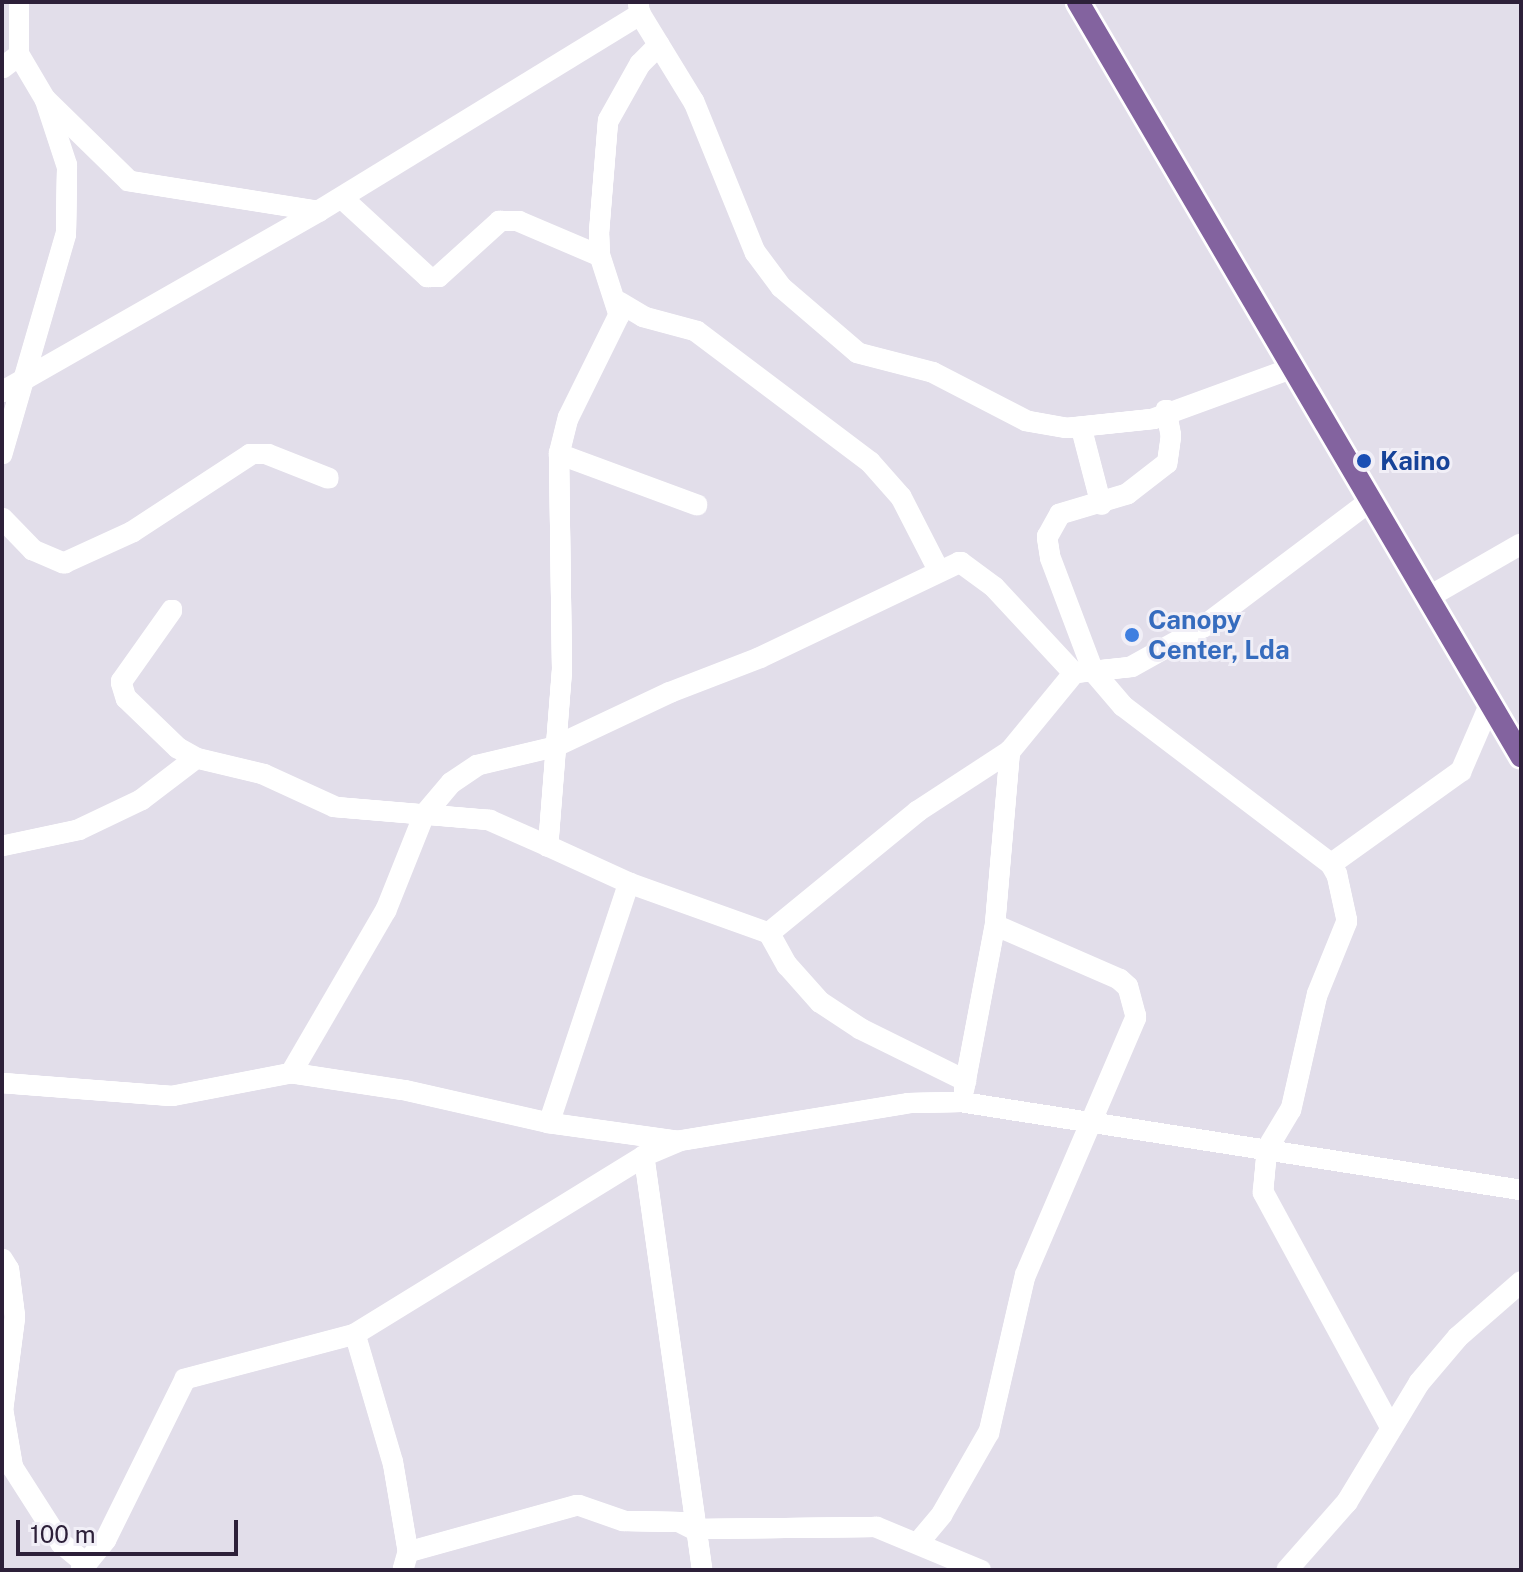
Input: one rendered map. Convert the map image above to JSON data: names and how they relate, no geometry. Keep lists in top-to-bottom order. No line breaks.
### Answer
{"places":["Kaino","Canopy Center, Lda"],"scale_bar":"100 m"}
